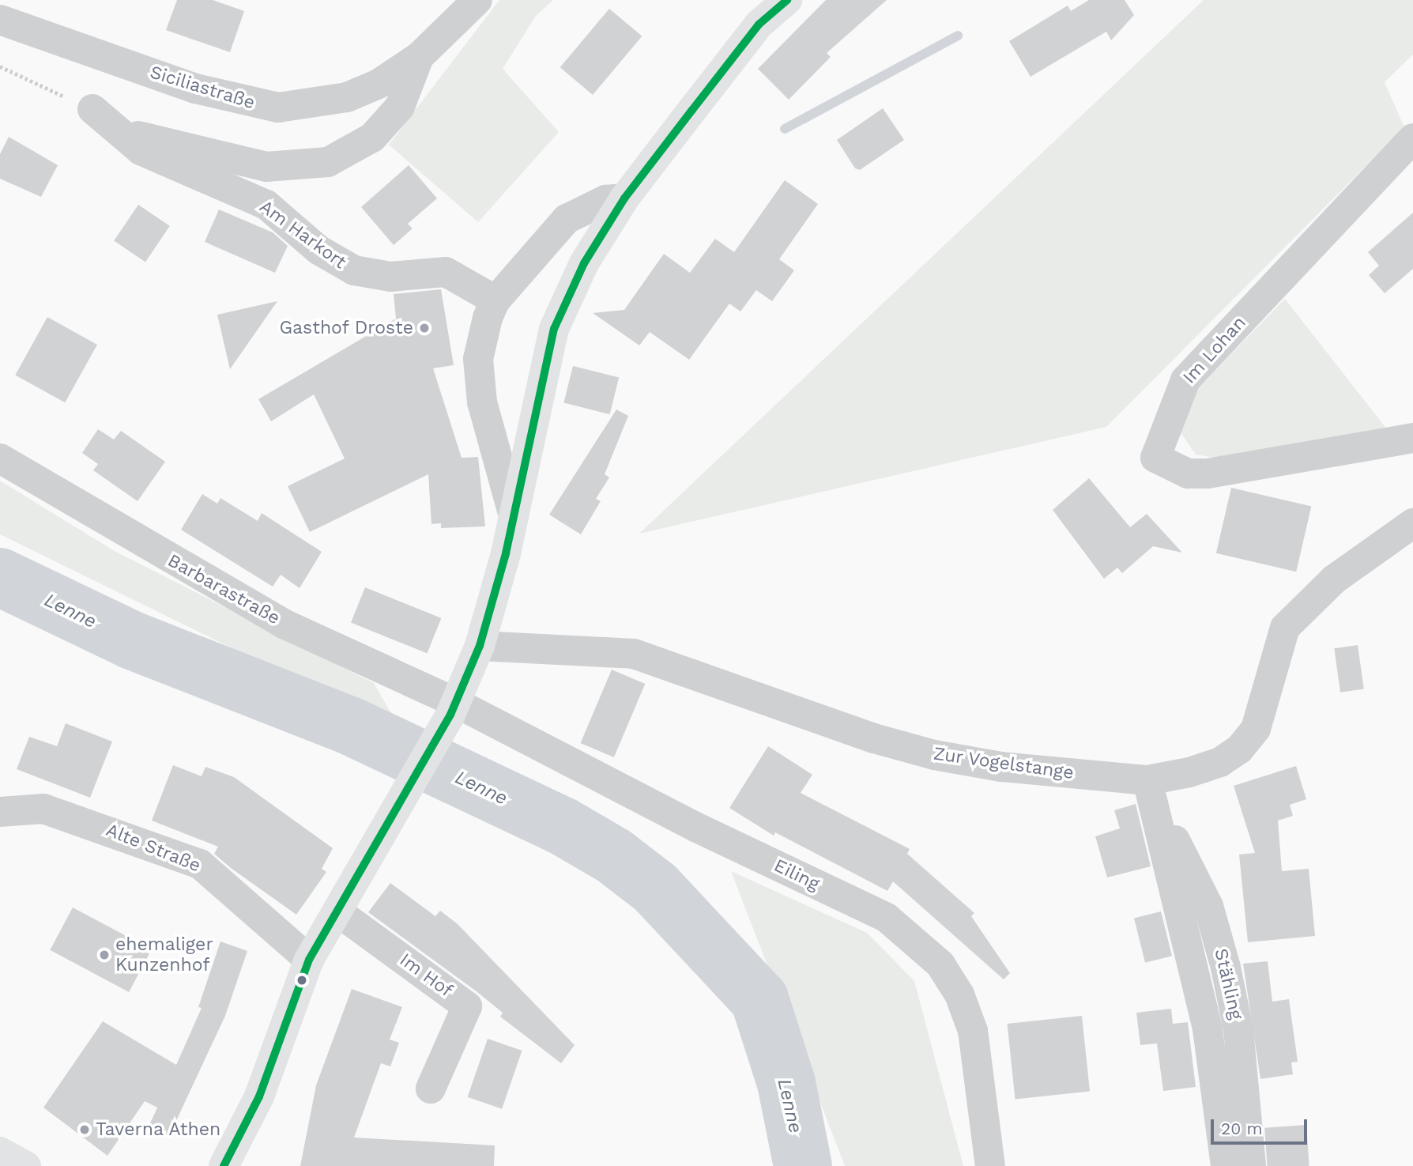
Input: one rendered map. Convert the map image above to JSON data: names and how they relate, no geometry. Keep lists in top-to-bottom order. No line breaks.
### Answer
{"streets":{"street":["Siciliastraße","Am Harkort","Im Lohan","Barbarastraße","Zur Vogelstange","Alte Straße","Eiling","Im Hof","Stähling"]},"crossings":[["Barbarastraße","Eiling"],["Zur Vogelstange","Stähling"]],"water":["Lenne"],"places":["Gasthof Droste","ehemaliger Kunzenhof","Taverna Athen"],"scale_bar":"20 m"}
